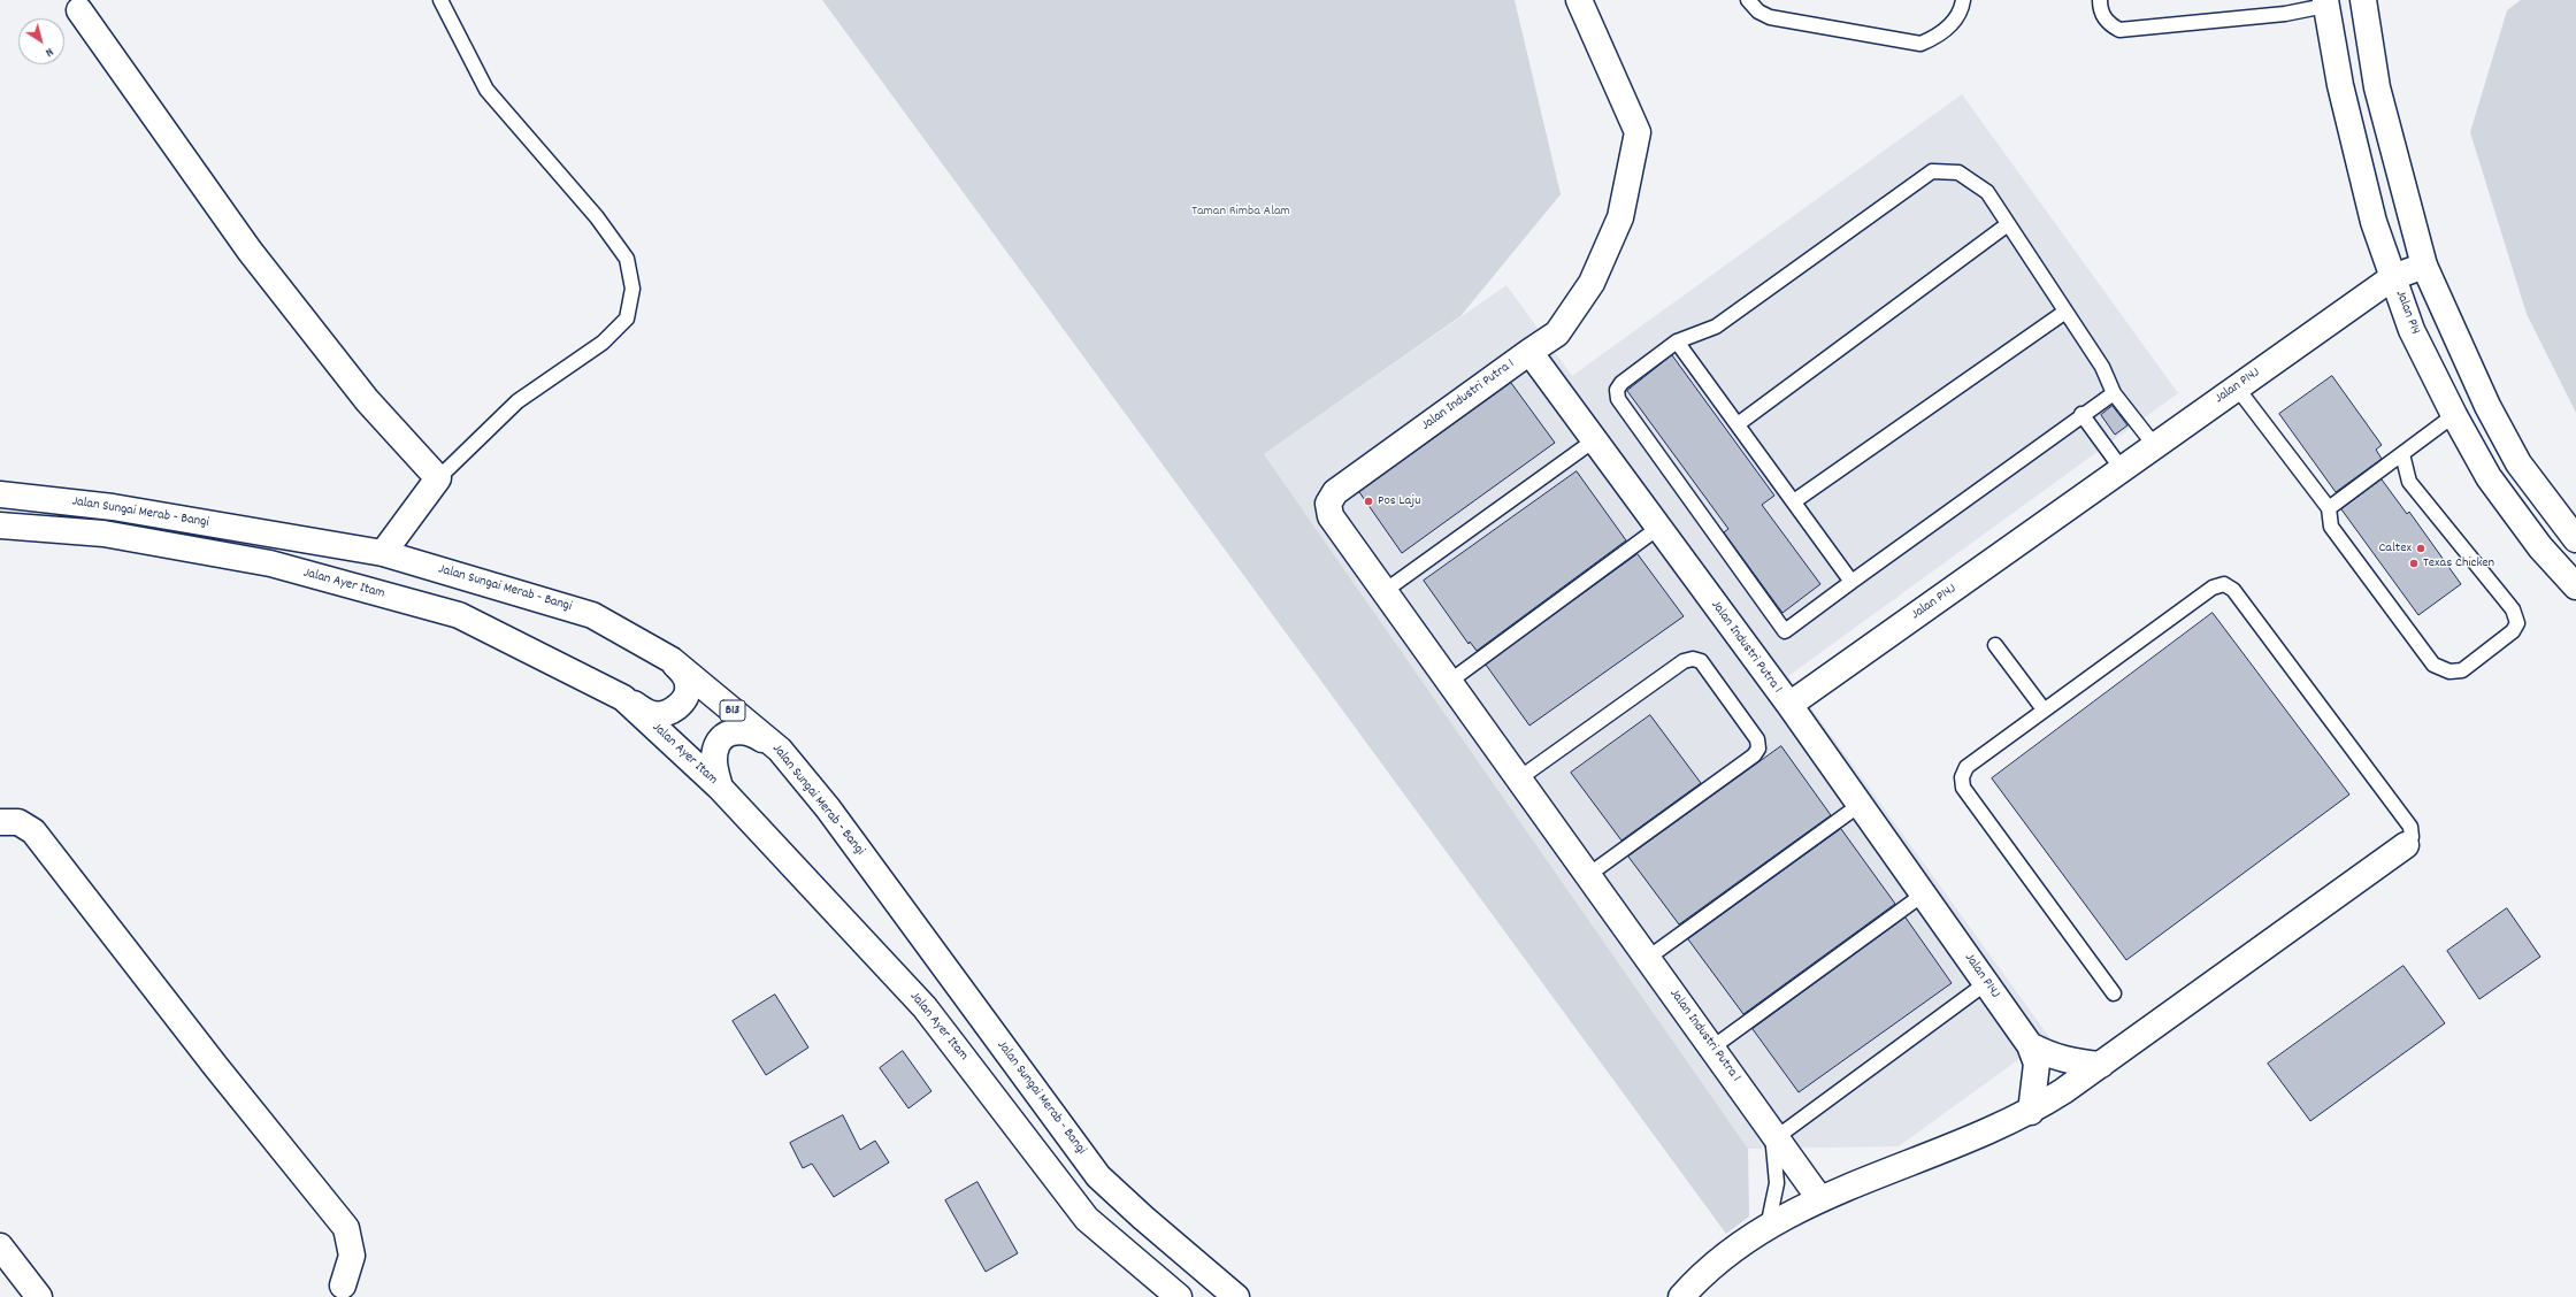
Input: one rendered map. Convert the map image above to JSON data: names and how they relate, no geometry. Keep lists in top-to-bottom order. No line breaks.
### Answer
{"streets":{"street":["Jalan P14","Jalan P14J","Jalan Industri Putra 1","Jalan Sungai Merab - Bangi","Jalan Ayer Itam","B13"]},"crossings":[["Jalan P14","Jalan P14J"],["Jalan P14J","Jalan Industri Putra 1"]],"parks":["Taman Rimba Alam"],"places":["Pos Laju","Caltex","Texas Chicken"],"north":"bottom right"}
